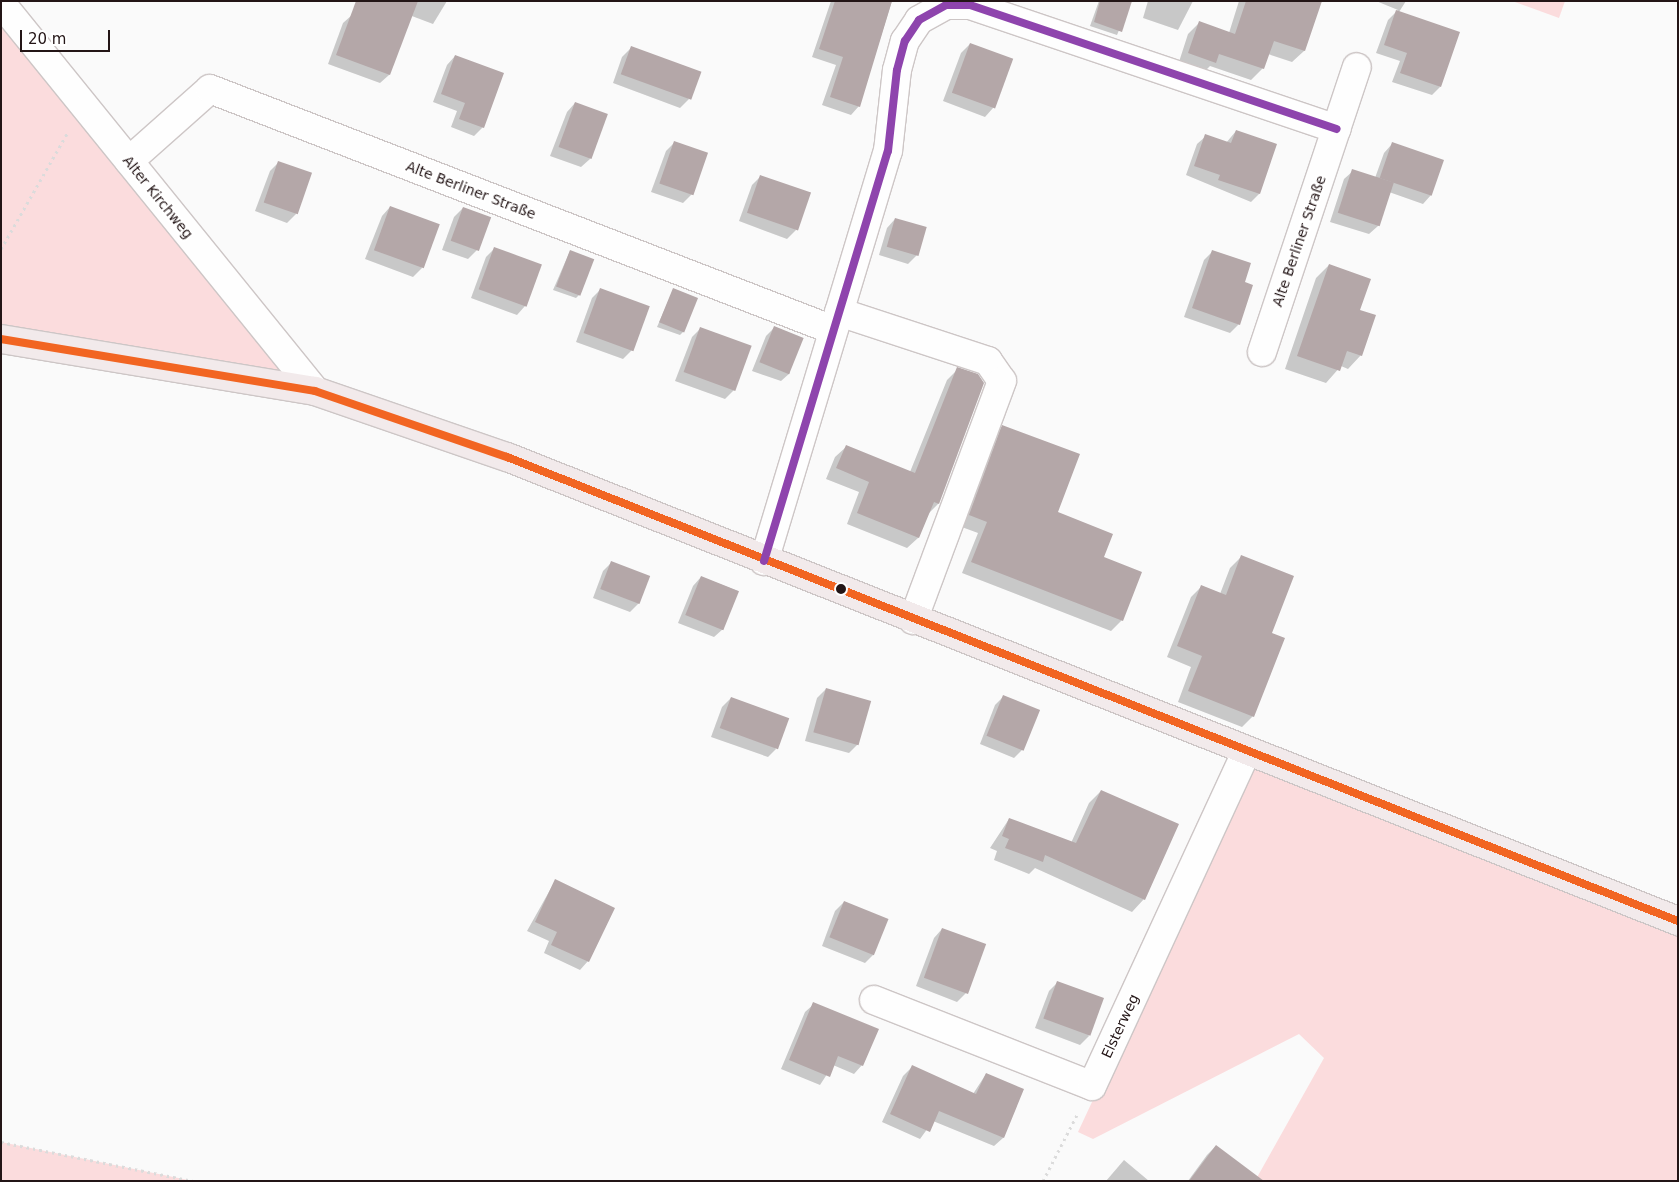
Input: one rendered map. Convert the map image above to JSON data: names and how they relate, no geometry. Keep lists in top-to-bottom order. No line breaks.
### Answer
{"streets":{"street":["Alte Berliner Straße","Alter Kirchweg","Elsterweg"]},"crossings":[["Alte Berliner Straße","Alter Kirchweg"]],"scale_bar":"20 m"}
